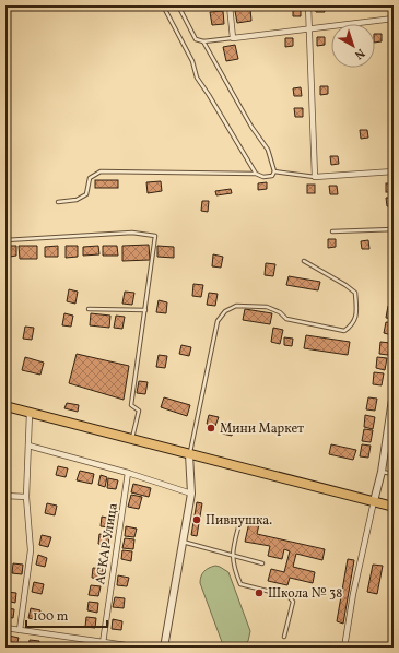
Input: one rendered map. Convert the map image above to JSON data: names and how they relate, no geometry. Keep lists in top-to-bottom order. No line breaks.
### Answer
{"streets":{"street":["АСКАР Улица"]},"places":["Мини Маркет","Пивнушка.","Школа № 38"],"scale_bar":"100 m","north":"bottom right"}
